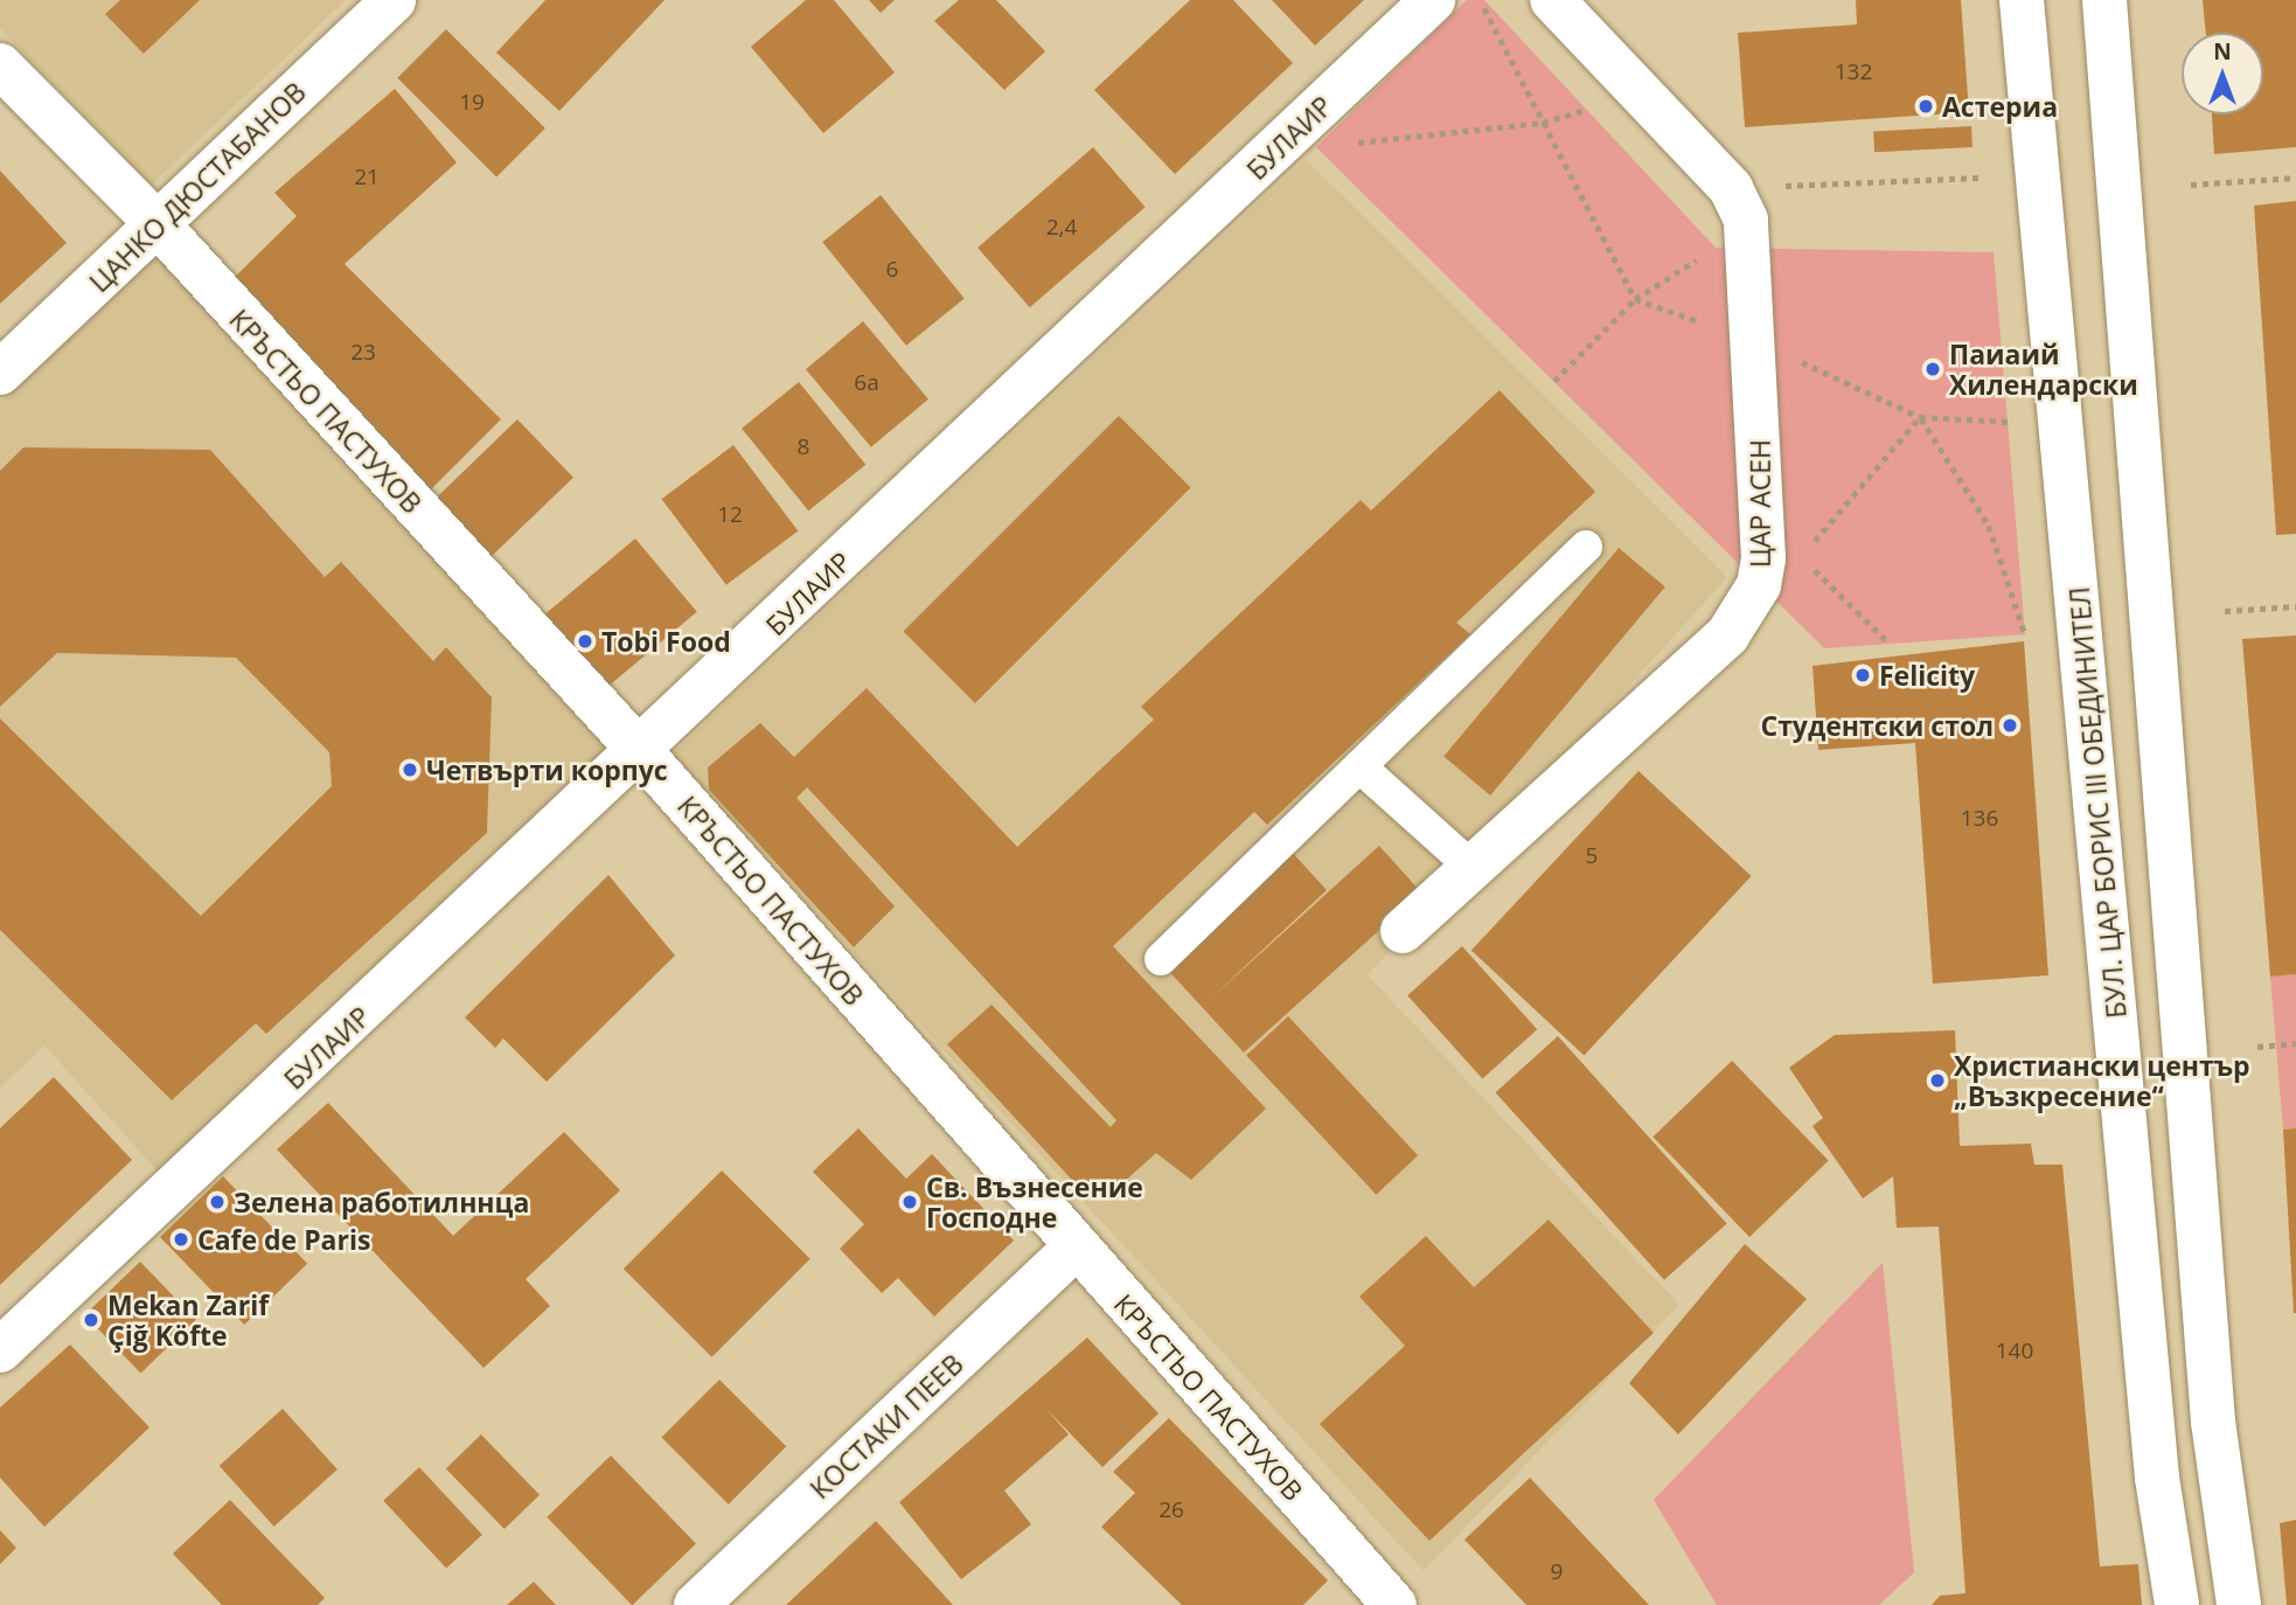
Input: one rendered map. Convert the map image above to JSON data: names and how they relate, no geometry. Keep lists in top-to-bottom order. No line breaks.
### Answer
{"streets":{"street":["БУЛАИР","ЦАНКО ДЮСТАБАНОВ","КРЪСТЬО ПАСТУХОВ","ЦАР АСЕН","БУЛ. ЦАР БОРИС III ОБЕДИНИТЕЛ","КОСТАКИ ПЕЕВ"]},"crossings":[["БУЛАИР","КРЪСТЬО ПАСТУХОВ"],["ЦАНКО ДЮСТАБАНОВ","КРЪСТЬО ПАСТУХОВ"],["КРЪСТЬО ПАСТУХОВ","КОСТАКИ ПЕЕВ"]],"places":["Астериа","Паиаий Хилендарски","Tobi Food","Felicity","Студентски стол","Четвърти корпус","Христиански център „Възкресение“","Зелена работилннца","Св. Възнесение Господне","Cafe de Paris","Mekan Zarif Çiğ Köfte"],"house_numbers":["132","19","21","2,4","6","23","6a","8","12","136","5","140","26","9"],"north":"top"}
